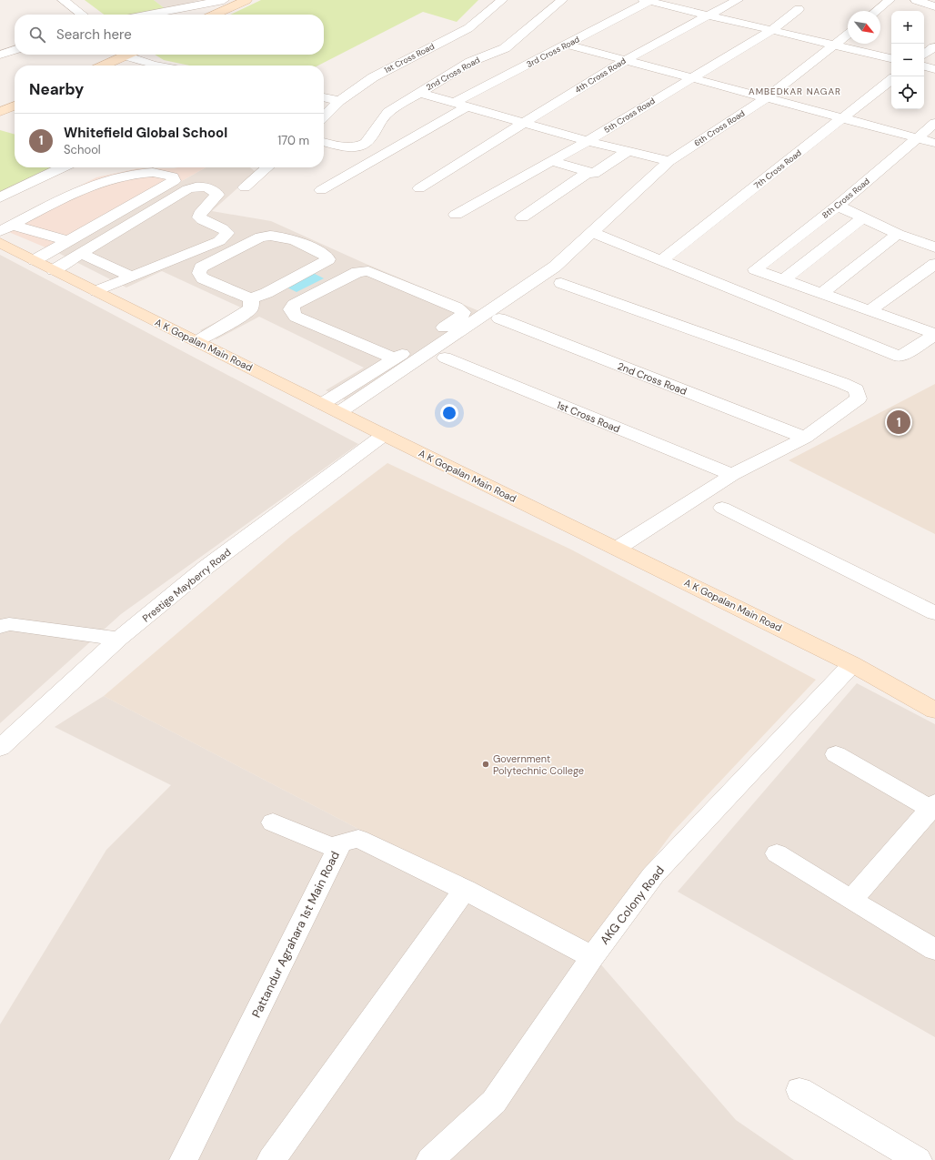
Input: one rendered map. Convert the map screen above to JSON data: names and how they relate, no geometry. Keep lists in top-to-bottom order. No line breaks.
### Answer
{"streets":{"street":["3rd Cross Road","1st Cross Road","2nd Cross Road","4th Cross Road","5th Cross Road","6th Cross Road","7th Cross Road","8th Cross Road","A K Gopalan Main Road","Prestige Mayberry Road","AKG Colony Road","Pattandur Agrahara 1st Main Road"]},"crossings":[["6th Cross Road","A K Gopalan Main Road"],["A K Gopalan Main Road","Prestige Mayberry Road"],["A K Gopalan Main Road","AKG Colony Road"],["AKG Colony Road","Pattandur Agrahara 1st Main Road"]],"districts":["AMBEDKAR NAGAR"],"places":["Government Polytechnic College"],"north":"bottom right","page":{"map_buttons":["+","−"],"search":"Search here","heading":"Nearby","list":[{"mark":"1","name":"Whitefield Global School","note":"School","value":"170 m"}],"pins":"1"}}
